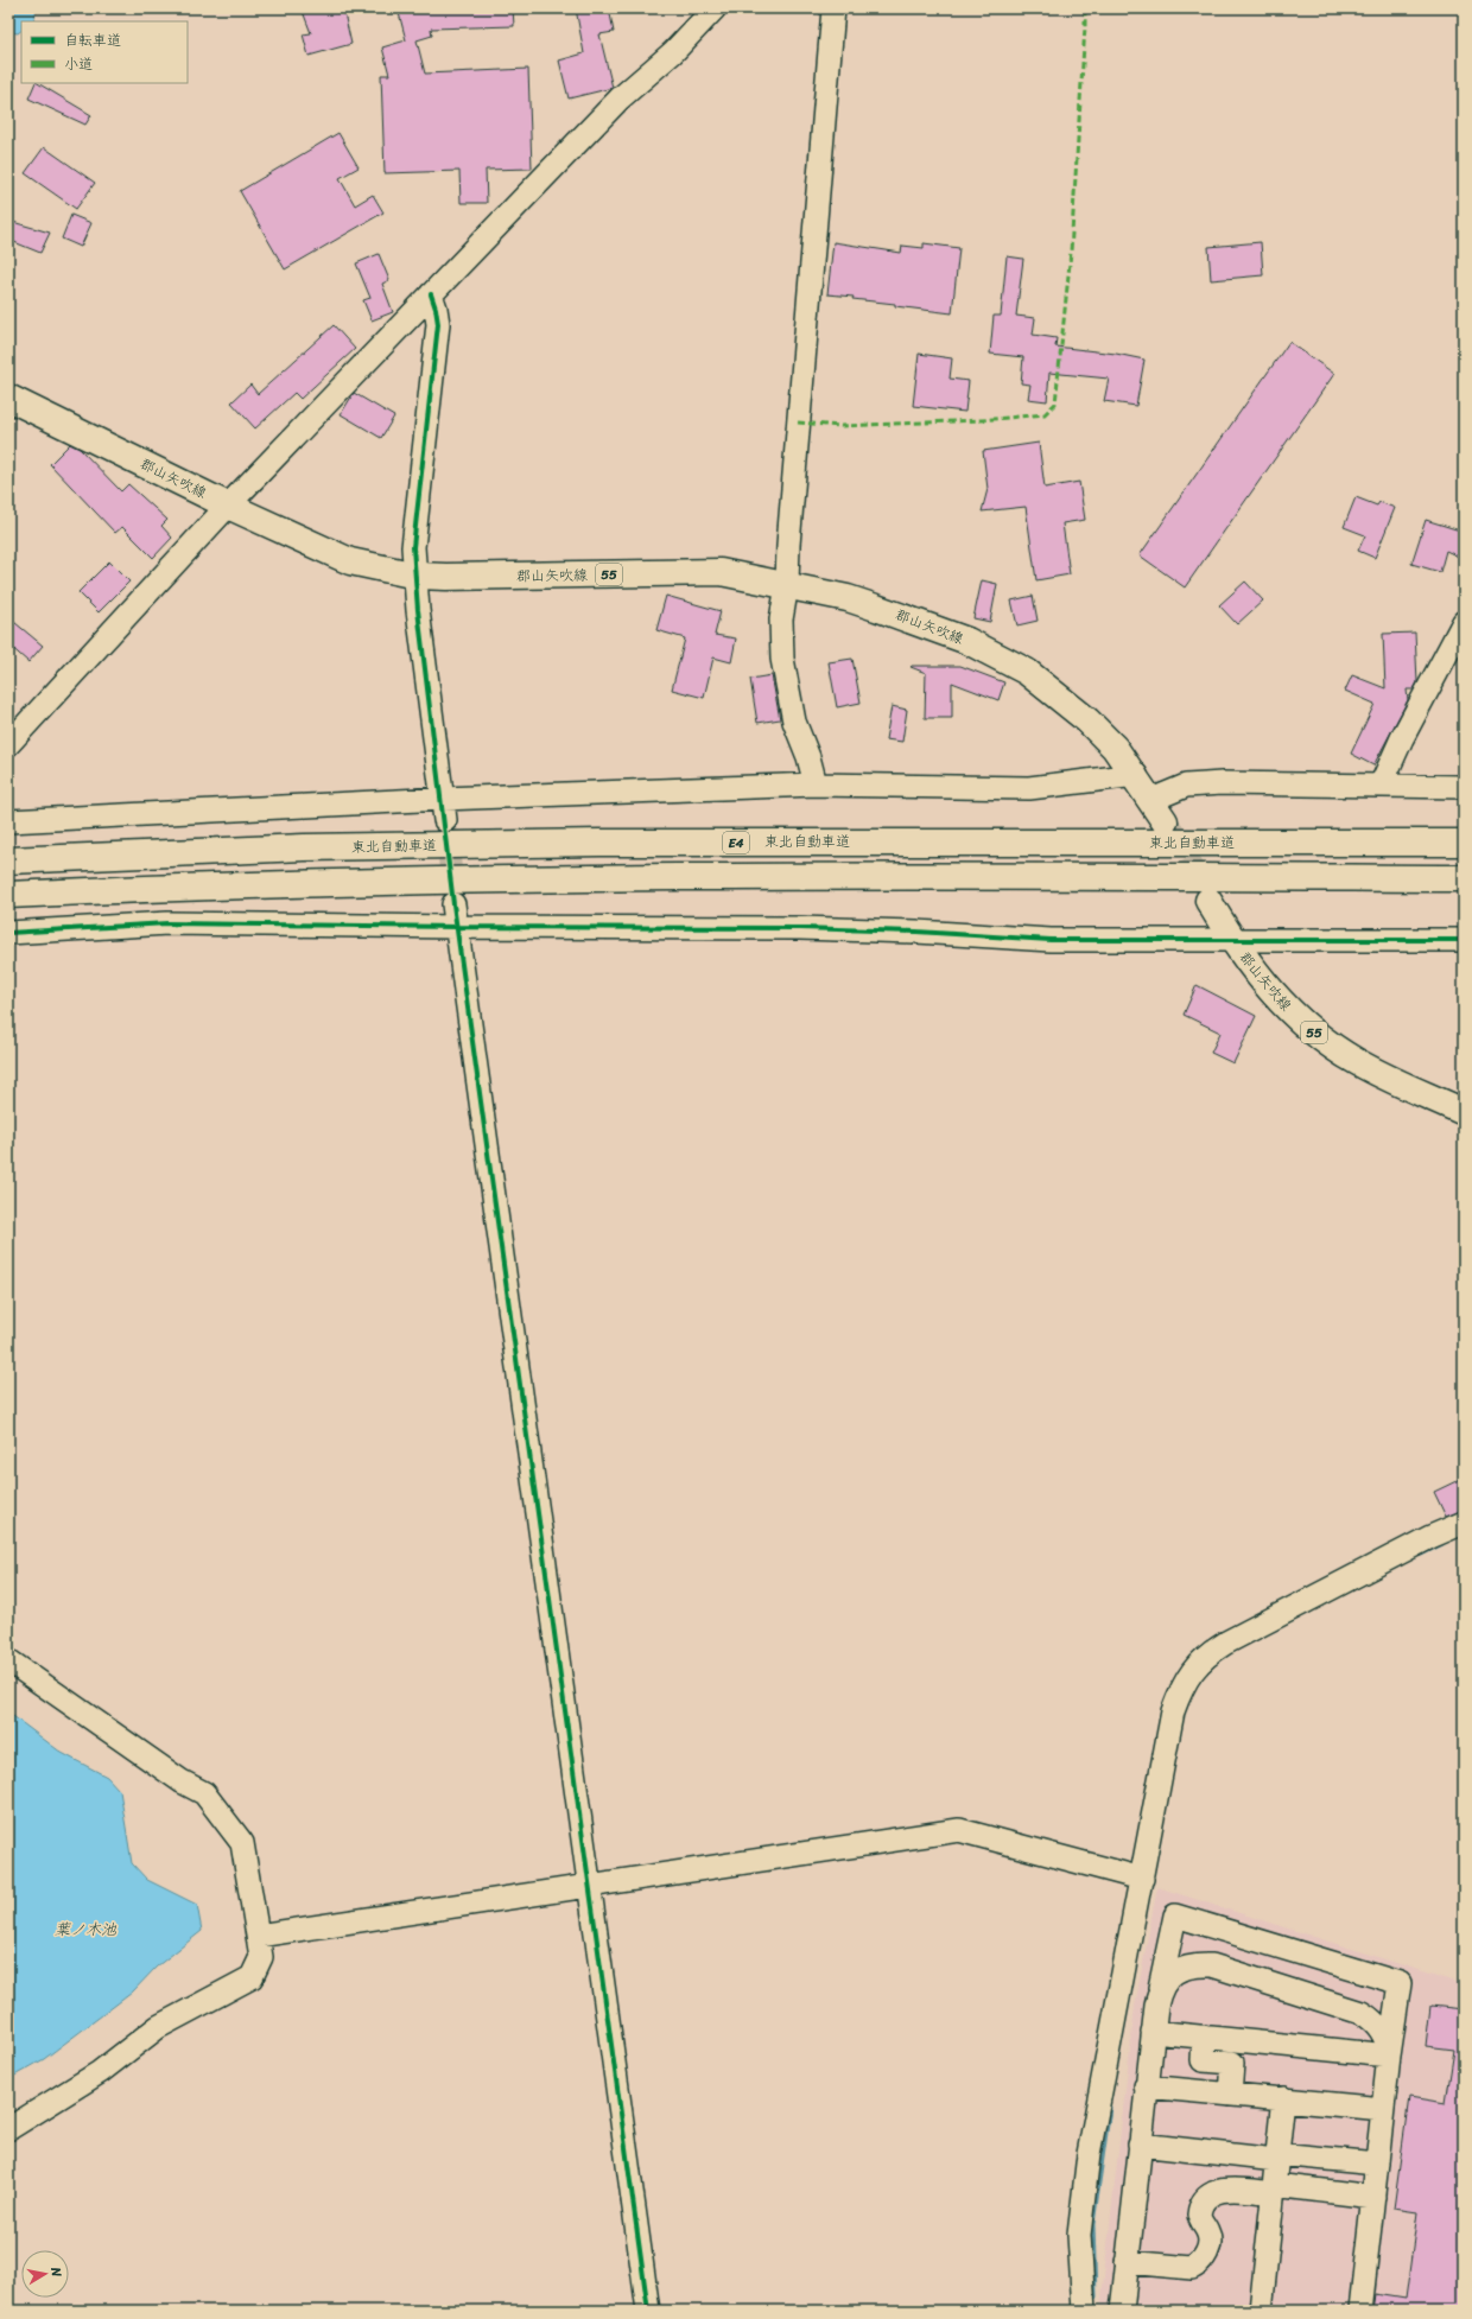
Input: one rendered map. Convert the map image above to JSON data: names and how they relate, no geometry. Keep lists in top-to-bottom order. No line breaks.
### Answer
{"streets":{"main road":["郡山矢吹線","55","東北自動車道","E4"]},"water":["葉ノ木池"],"legend":["自転車道","小道"],"north":"right"}
